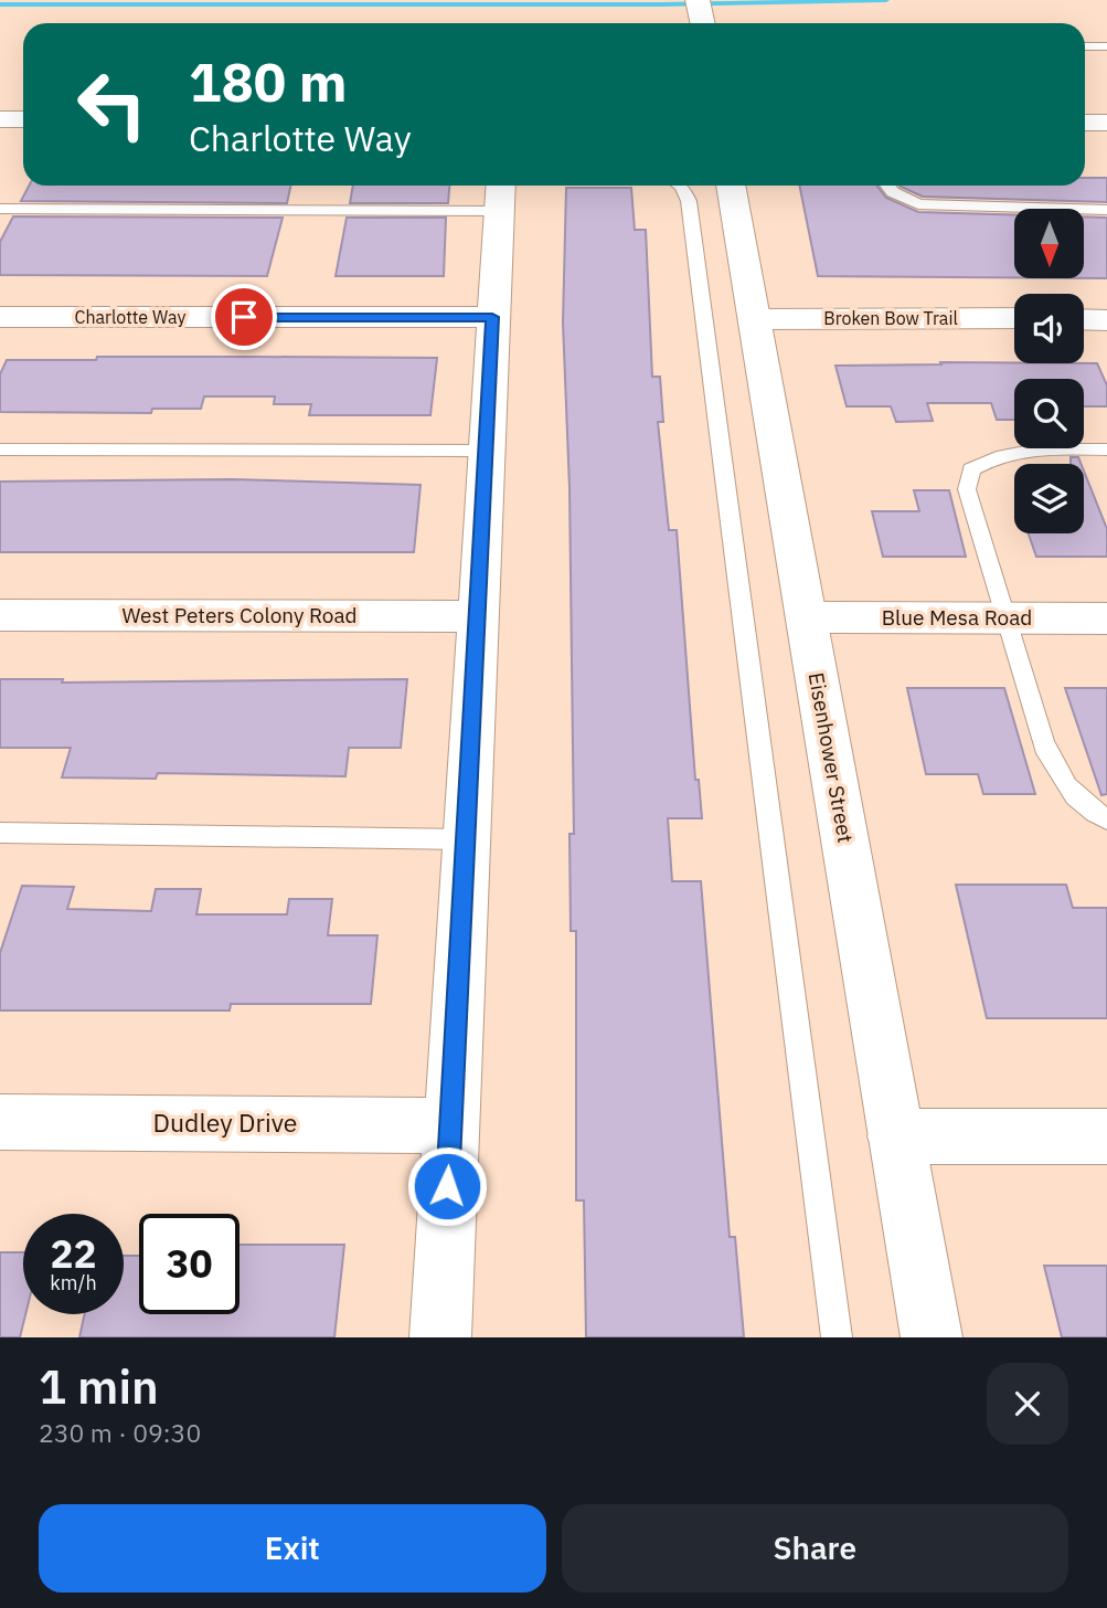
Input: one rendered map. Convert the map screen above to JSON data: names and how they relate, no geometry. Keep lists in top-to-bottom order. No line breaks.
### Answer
{"streets":{"street":["Charlotte Way","Broken Bow Trail","West Peters Colony Road","Blue Mesa Road","Eisenhower Street","Dudley Drive"]},"crossings":[["Broken Bow Trail","Eisenhower Street"],["Blue Mesa Road","Eisenhower Street"]],"north":"bottom","page":{"turn":["180 m","Charlotte Way"],"speed":"22 km/h","limit":"30","heading":["1 min","230 m · 09:30"],"buttons":["Exit","Share"]}}
